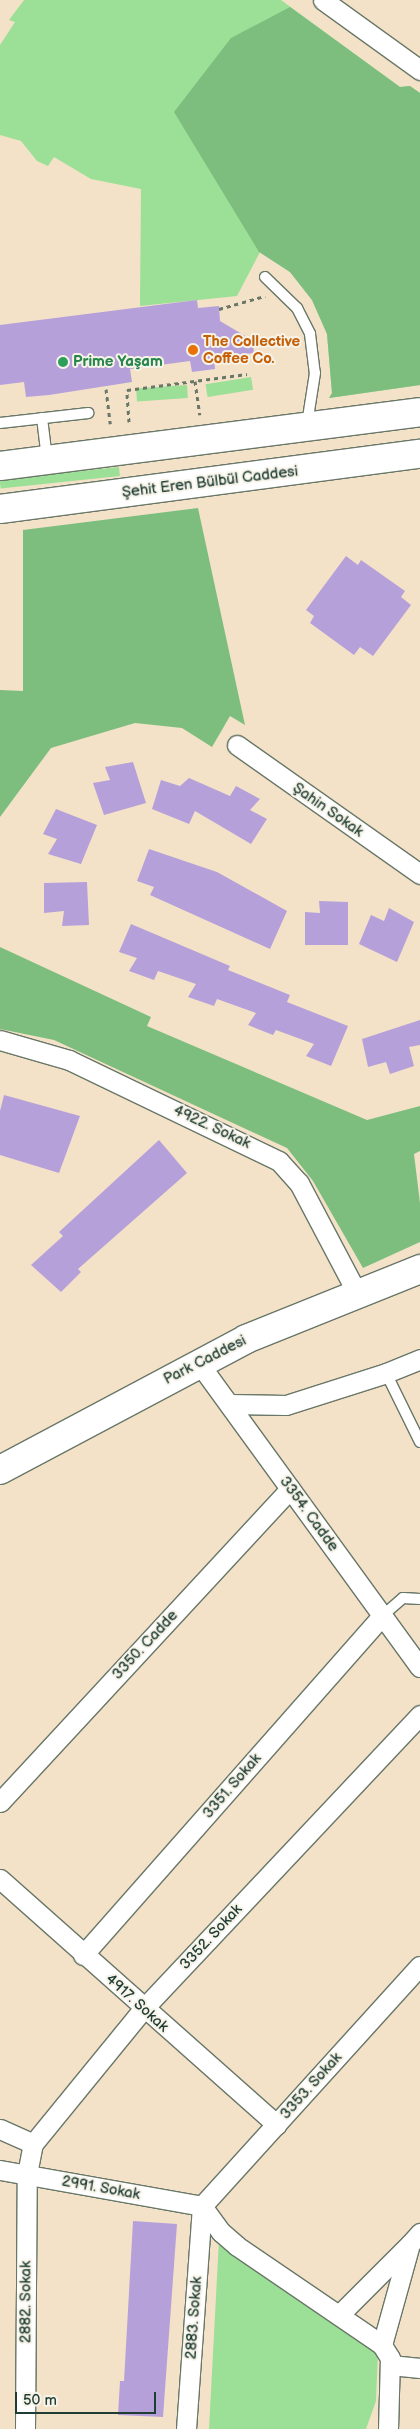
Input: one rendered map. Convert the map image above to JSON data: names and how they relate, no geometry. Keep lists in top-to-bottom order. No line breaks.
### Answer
{"streets":{"main road":["Şehit Eren Bülbül Caddesi","Park Caddesi"],"street":["Şahin Sokak","4922. Sokak","3354. Cadde","3350. Cadde","3351. Sokak","3352. Sokak","4917. Sokak","3353. Sokak","2991. Sokak","2882. Sokak","2883. Sokak"]},"crossings":[["4922. Sokak","Park Caddesi"],["Park Caddesi","3354. Cadde"],["3354. Cadde","3350. Cadde"],["3354. Cadde","3351. Sokak"],["3351. Sokak","4917. Sokak"],["3352. Sokak","4917. Sokak"],["3352. Sokak","2991. Sokak"],["3352. Sokak","2882. Sokak"],["4917. Sokak","3353. Sokak"],["3353. Sokak","2991. Sokak"],["3353. Sokak","2883. Sokak"],["2991. Sokak","2882. Sokak"],["2991. Sokak","2883. Sokak"]],"places":["The Collective Coffee Co.","Prime Yaşam"],"scale_bar":"50 m"}
